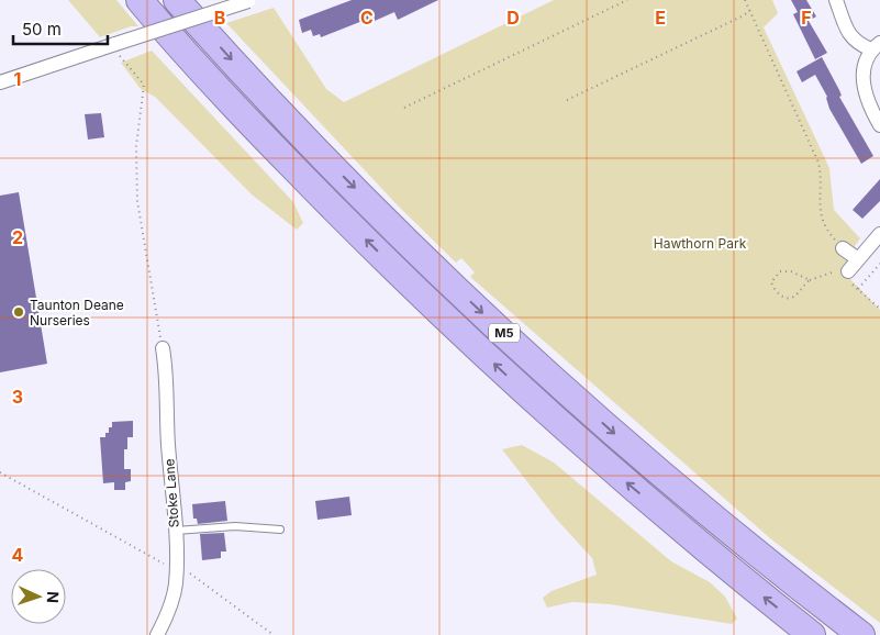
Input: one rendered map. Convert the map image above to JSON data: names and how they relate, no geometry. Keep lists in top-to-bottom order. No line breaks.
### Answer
{"streets":{"highway":["M5"],"street":["Stoke Lane"]},"parks":["Hawthorn Park"],"places":["Taunton Deane Nurseries"],"scale_bar":"50 m","north":"right","grid":{"columns":["B","C","D","E","F"],"rows":["1","2","3","4"]}}
